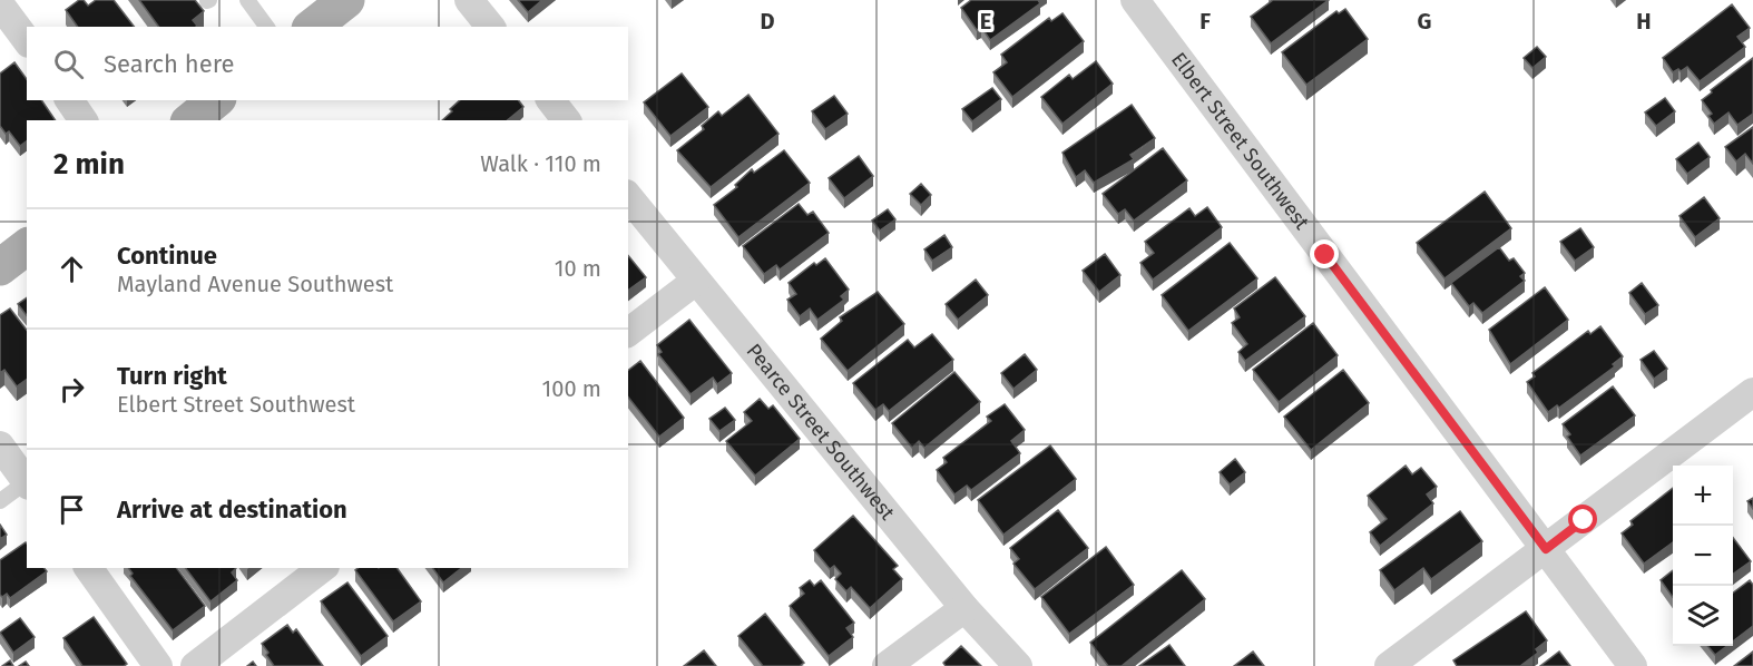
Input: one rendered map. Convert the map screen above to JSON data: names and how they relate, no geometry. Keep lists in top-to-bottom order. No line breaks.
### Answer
{"streets":{"street":["Elbert Street Southwest","Pearce Street Southwest"]},"page":{"search":"Search here","heading":["2 min","Walk · 110 m"],"list":[["Continue","Mayland Avenue Southwest","10 m"],["Turn right","Elbert Street Southwest","100 m"],"Arrive at destination"],"map_buttons":["+","−"]},"grid":{"columns":["D","E","F","G","H"]}}
